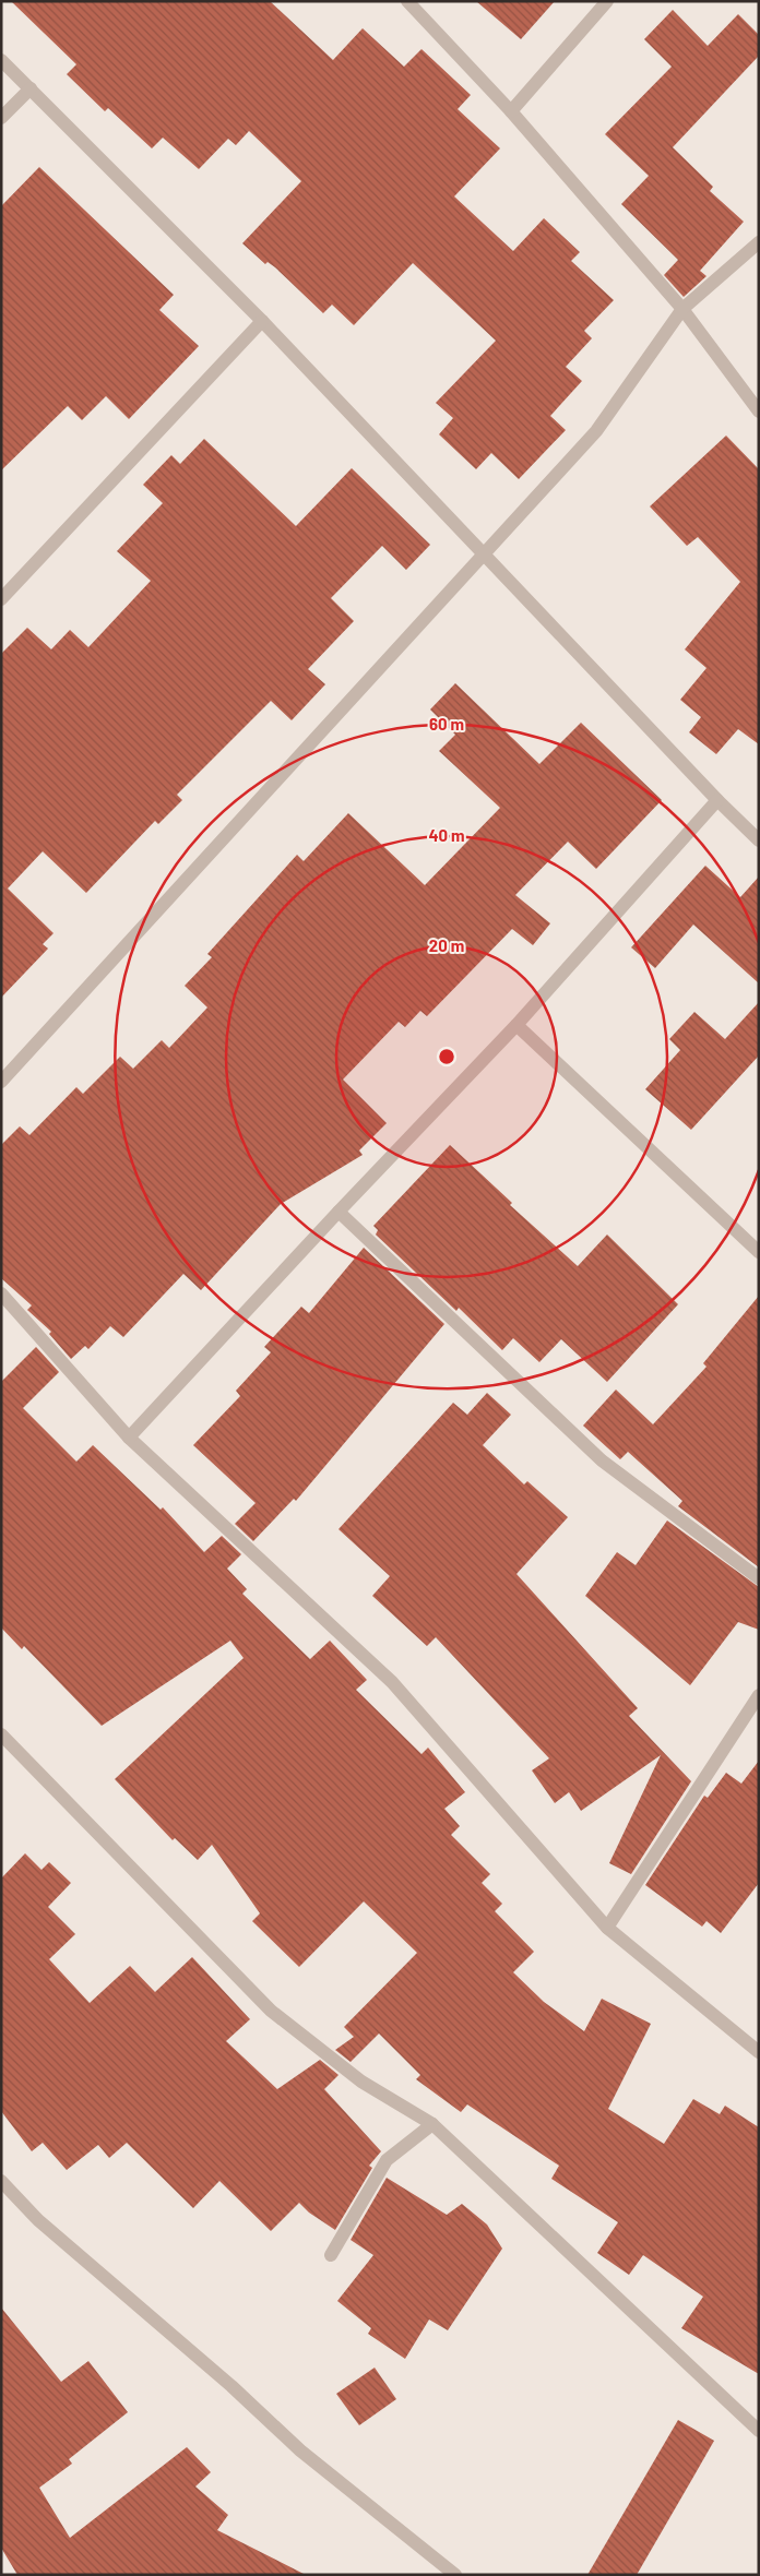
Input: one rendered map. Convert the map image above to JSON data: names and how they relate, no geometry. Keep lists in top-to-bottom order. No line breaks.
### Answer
{"rings":["60 m","40 m","20 m"]}
